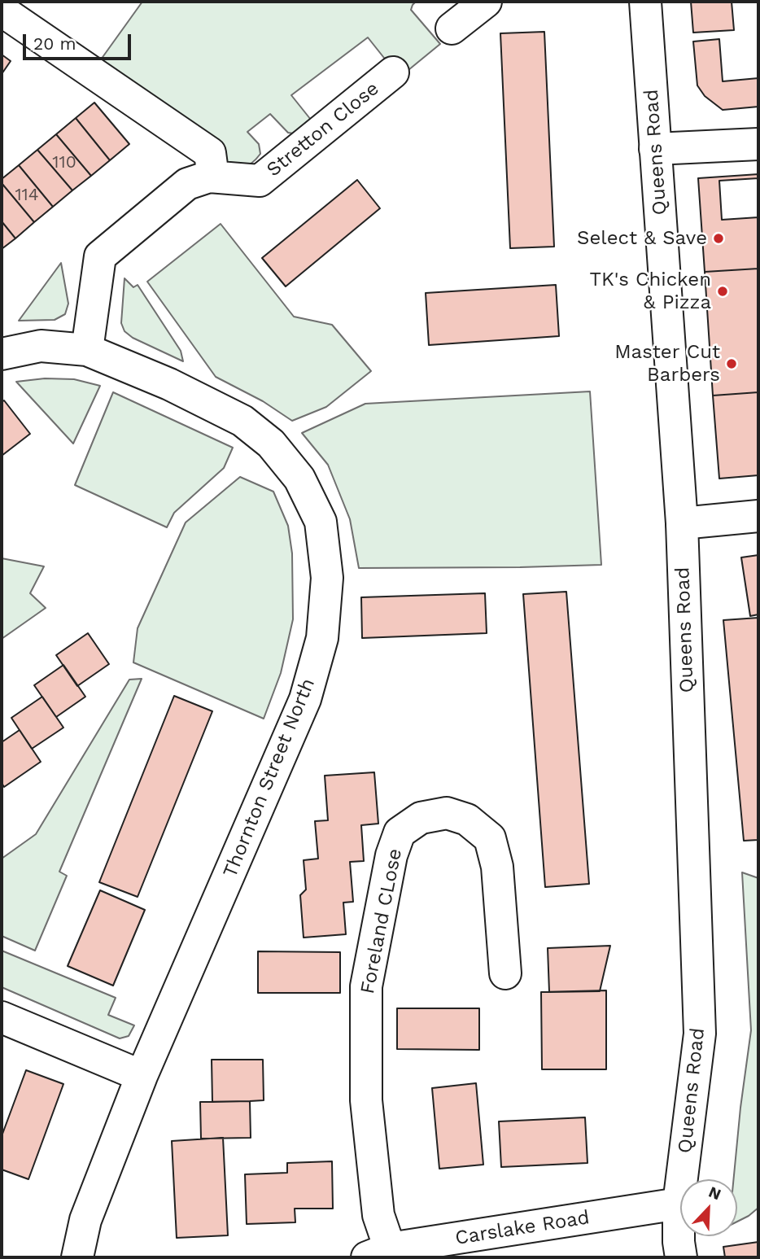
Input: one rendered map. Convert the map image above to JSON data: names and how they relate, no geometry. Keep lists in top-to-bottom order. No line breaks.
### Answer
{"streets":{"main road":["Stretton Close","Queens Road","Thornton Street North","Foreland CLose","Carslake Road"]},"crossings":[["Stretton Close","Thornton Street North"],["Queens Road","Carslake Road"],["Foreland CLose","Carslake Road"]],"places":["Select & Save","TK's Chicken & Pizza","Master Cut Barbers"],"house_numbers":["110","114"],"scale_bar":"20 m","north":"top right"}
